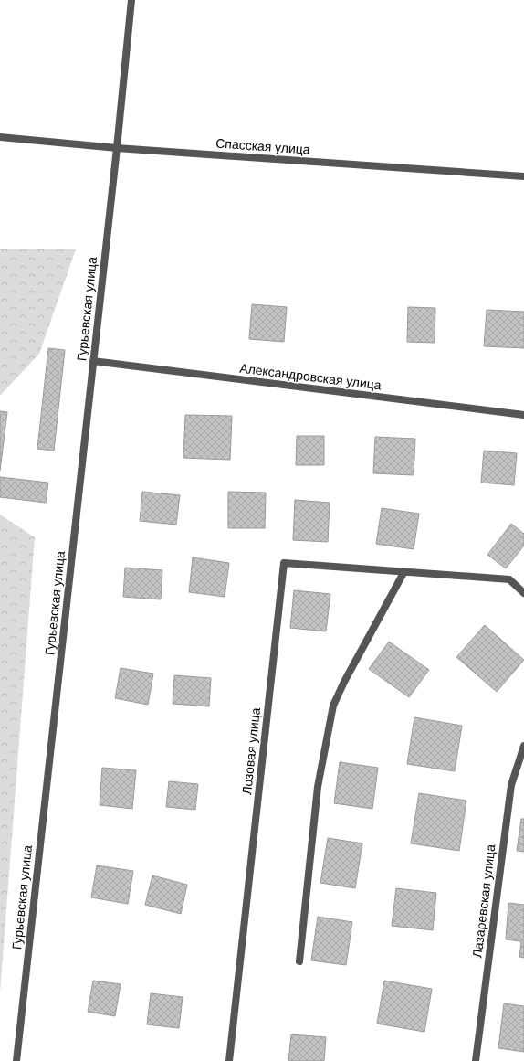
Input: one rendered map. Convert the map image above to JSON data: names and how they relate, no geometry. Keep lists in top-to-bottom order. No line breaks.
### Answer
{"streets":{"street":["Спасская улица","Гурьевская улица","Александровская улица","Лозовая улица","Лазаревская улица"]},"crossings":[["Спасская улица","Гурьевская улица"],["Гурьевская улица","Александровская улица"]]}
